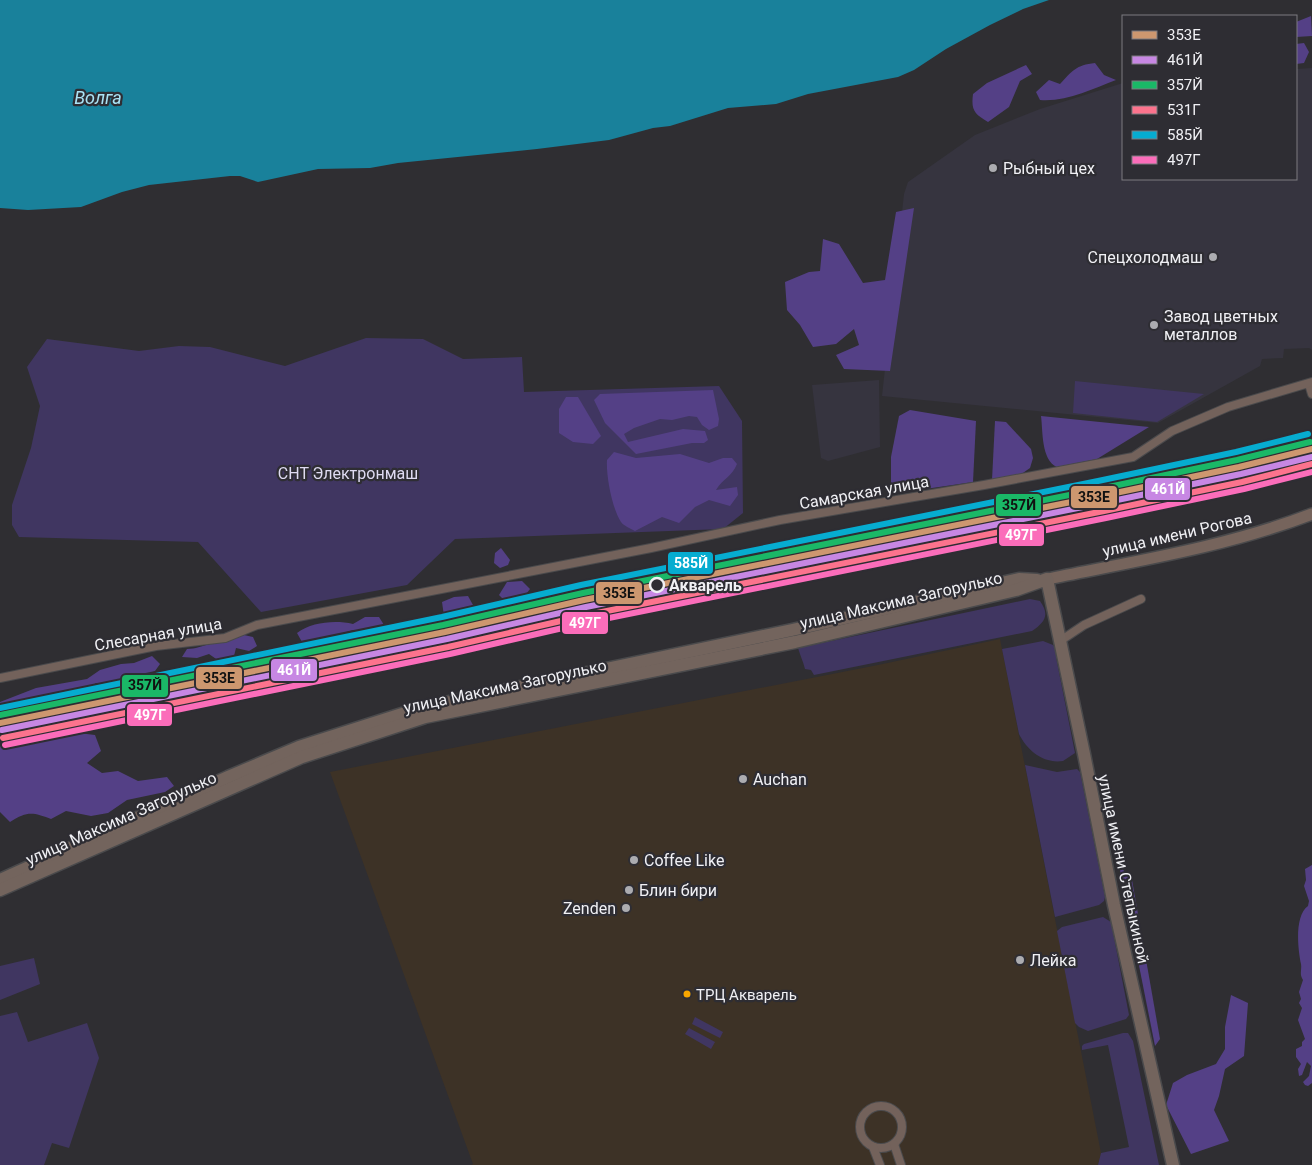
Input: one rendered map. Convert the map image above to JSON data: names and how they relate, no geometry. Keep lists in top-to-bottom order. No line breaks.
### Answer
{"streets":{"main road":["улица имени Рогова","улица Максима Загорулько","улица имени Степыкиной"],"street":["Самарская улица","Слесарная улица"]},"crossings":[["Самарская улица","Слесарная улица"],["улица имени Рогова","улица Максима Загорулько"],["улица имени Рогова","улица имени Степыкиной"],["улица Максима Загорулько","улица имени Степыкиной"]],"water":["Волга"],"parks":["СНТ Электронмаш"],"places":["Рыбный цех","Спецхолодмаш","Завод цветных металлов","Акварель","Auchan","Coffee Like","Блин бири","Zenden","Лейка","ТРЦ Акварель"],"lines":["transit line 585Й","transit line 357Й","transit line 353Е","transit line 461Й","transit line 531Г","transit line 497Г"],"legend":["353Е","461Й","357Й","531Г","585Й","497Г"]}
